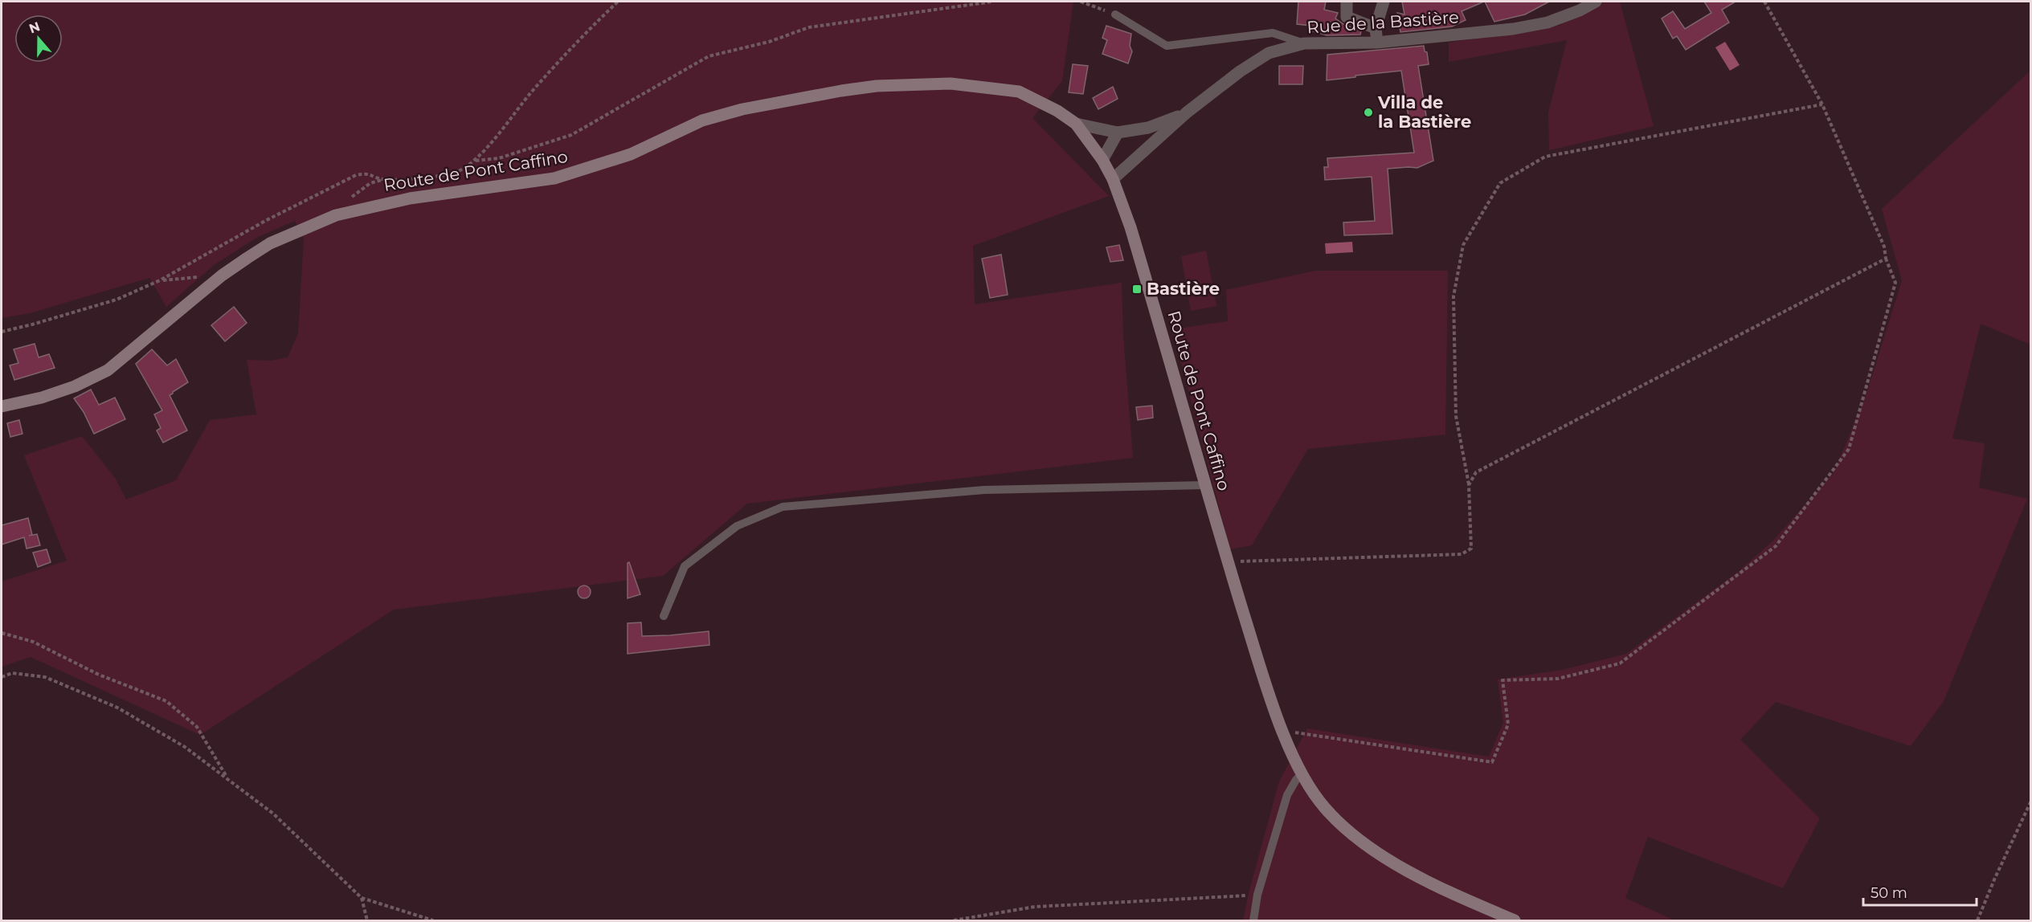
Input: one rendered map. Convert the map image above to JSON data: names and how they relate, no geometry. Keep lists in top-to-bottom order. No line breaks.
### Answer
{"streets":{"street":["Rue de la Bastière","Route de Pont Caffino"]},"places":{"other":["Villa de la Bastière"],"transit":["Bastière"]},"scale_bar":"50 m","north":"top"}
